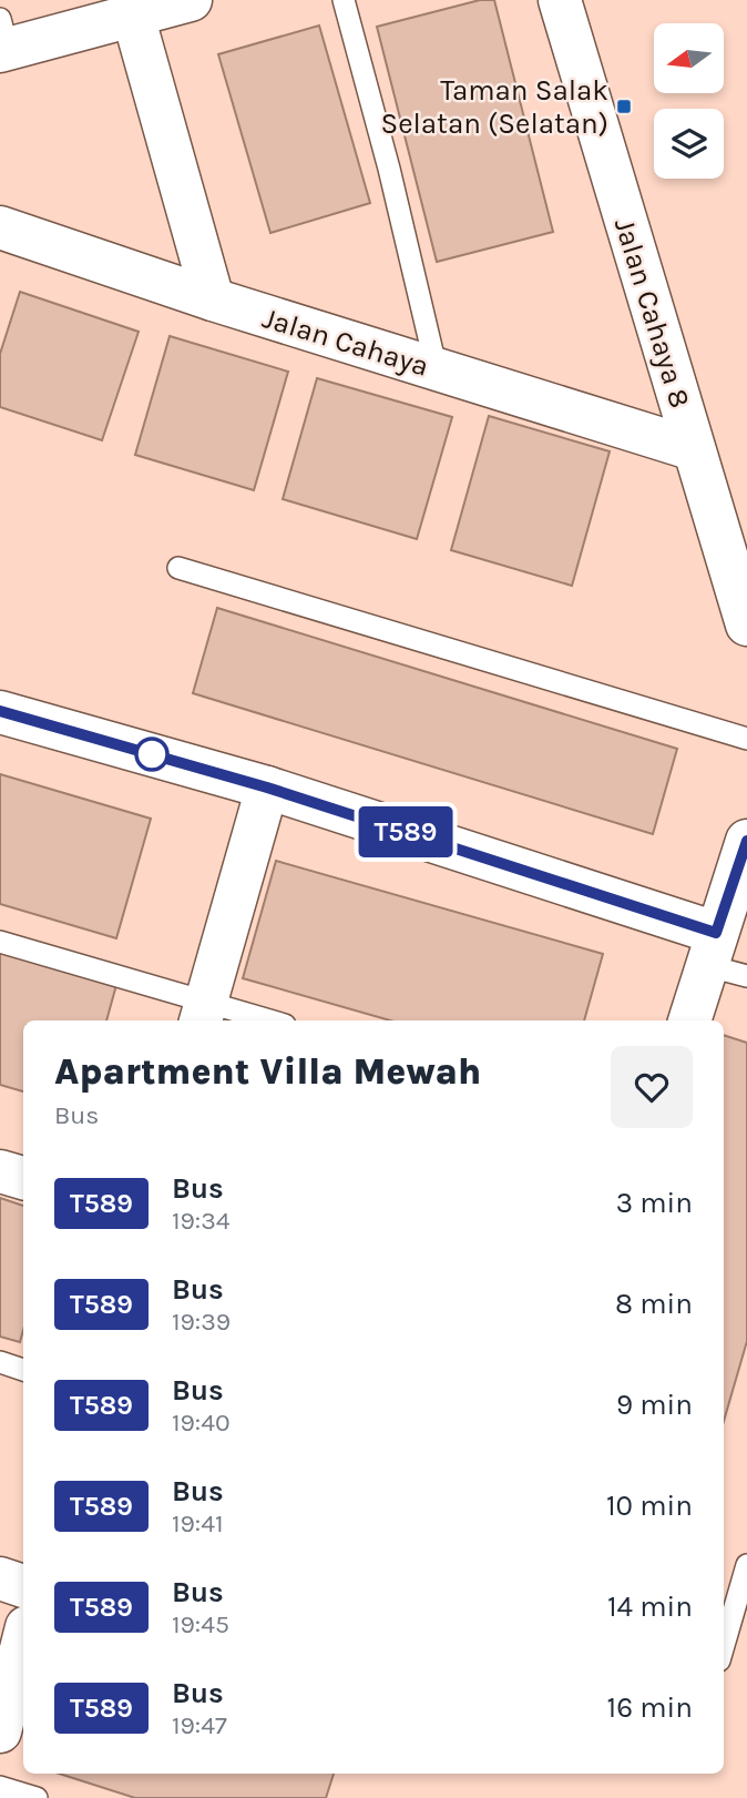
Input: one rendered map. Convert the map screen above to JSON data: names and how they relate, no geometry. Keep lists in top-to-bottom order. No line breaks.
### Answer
{"streets":{"street":["Jalan Cahaya 8","Jalan Cahaya"]},"crossings":[["Jalan Cahaya 8","Jalan Cahaya"]],"places":{"transit":["Taman Salak Selatan (Selatan)"]},"lines":["bus line T589"],"north":"left","page":{"on_map":"T589","heading":["Apartment Villa Mewah","Bus"],"list":[{"mark":"T589","name":"Bus","note":"19:34","value":"3 min"},{"mark":"T589","name":"Bus","note":"19:39","value":"8 min"},{"mark":"T589","name":"Bus","note":"19:40","value":"9 min"},{"mark":"T589","name":"Bus","note":"19:41","value":"10 min"},{"mark":"T589","name":"Bus","note":"19:45","value":"14 min"},{"mark":"T589","name":"Bus","note":"19:47","value":"16 min"}]}}
